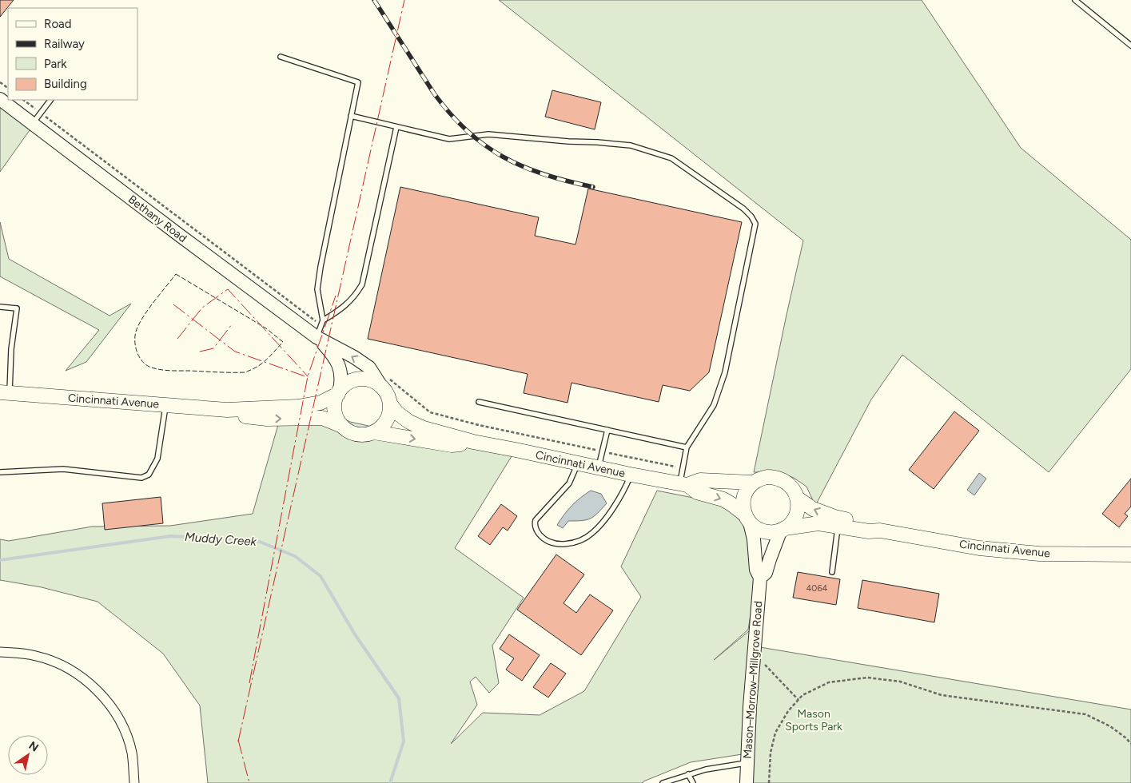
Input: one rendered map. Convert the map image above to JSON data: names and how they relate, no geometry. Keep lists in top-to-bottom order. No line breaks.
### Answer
{"streets":{"main road":["Bethany Road","Cincinnati Avenue","Mason–Morrow–Millgrove Road"]},"crossings":[["Bethany Road","Cincinnati Avenue"],["Cincinnati Avenue","Mason–Morrow–Millgrove Road"]],"water":["Muddy Creek"],"parks":["Mason Sports Park"],"house_numbers":["4064"],"legend":["Road","Railway","Park","Building"],"north":"top right"}
